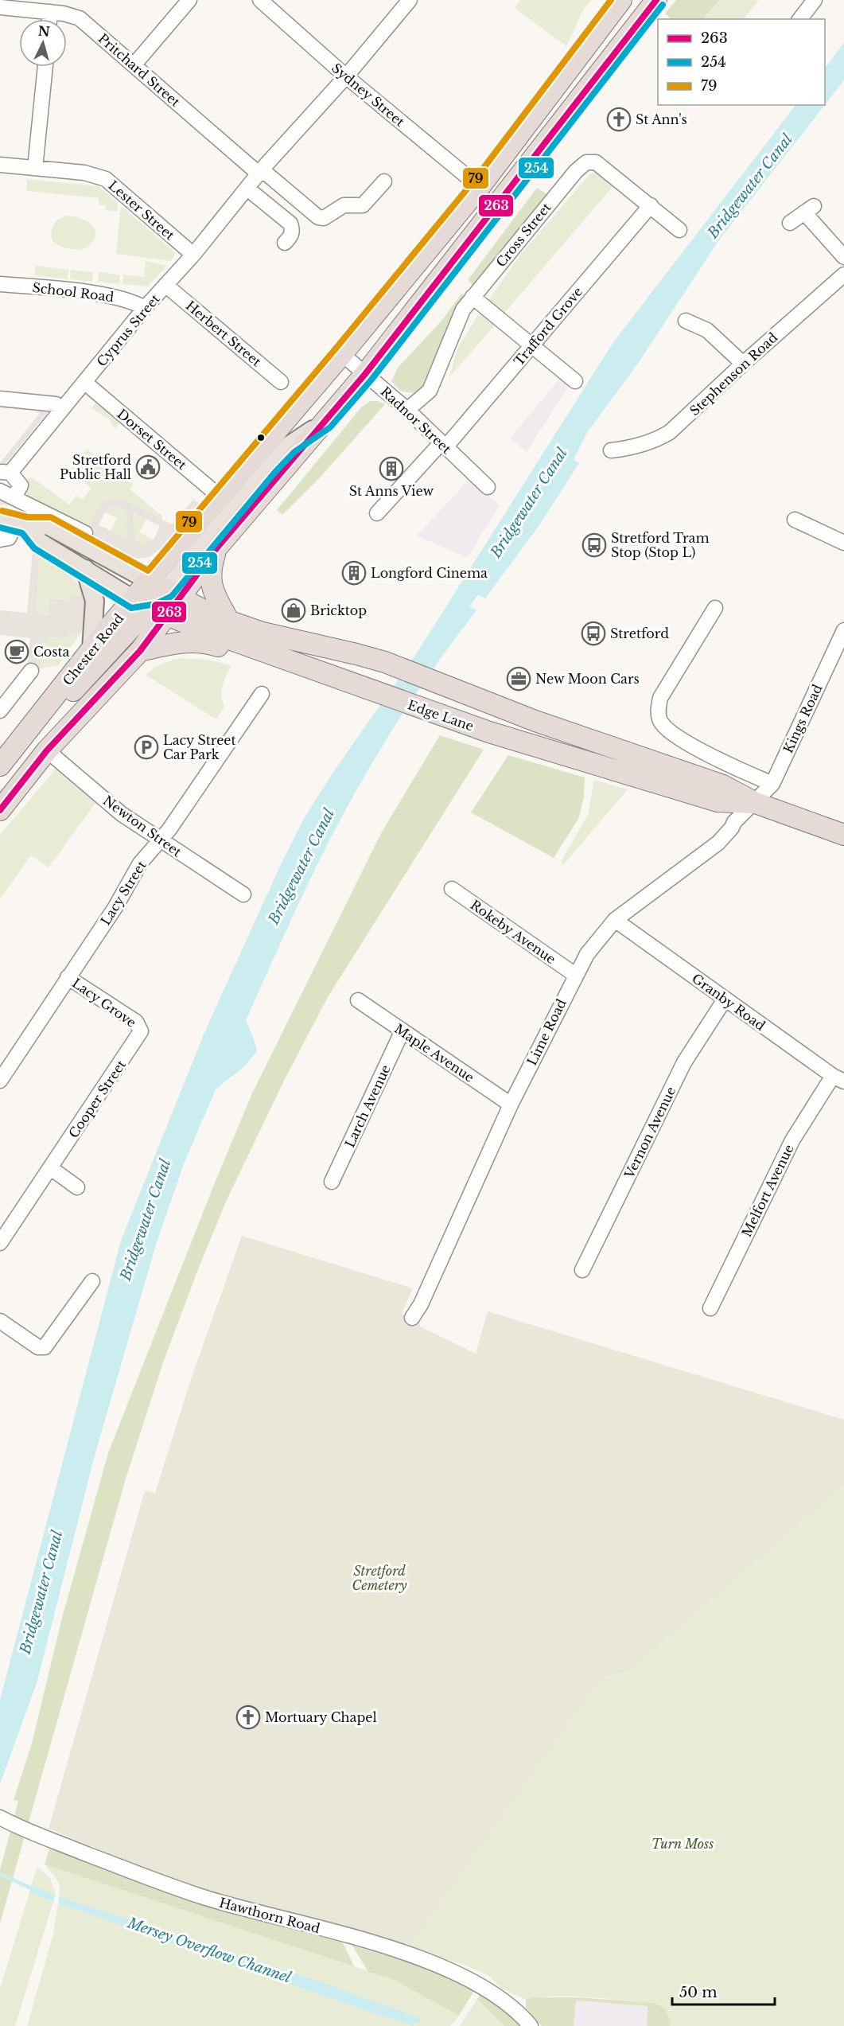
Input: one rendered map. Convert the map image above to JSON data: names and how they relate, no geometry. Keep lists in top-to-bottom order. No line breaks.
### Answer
{"streets":{"highway":["Chester Road","Edge Lane"],"street":["Pritchard Street","Sydney Street","Lester Street","Cross Street","School Road","Trafford Grove","Cyprus Street","Herbert Street","Stephenson Road","Radnor Street","Dorset Street","Kings Road","Newton Street","Lacy Street","Rokeby Avenue","Granby Road","Lacy Grove","Lime Road","Maple Avenue","Cooper Street","Larch Avenue","Vernon Avenue","Melfort Avenue","Hawthorn Road"]},"crossings":[["Pritchard Street","Cyprus Street"],["Sydney Street","Cyprus Street"],["Sydney Street","Chester Road"],["Lester Street","Cyprus Street"],["Cross Street","Trafford Grove"],["Cross Street","Radnor Street"],["School Road","Cyprus Street"],["Trafford Grove","Radnor Street"],["Cyprus Street","Herbert Street"],["Cyprus Street","Dorset Street"],["Radnor Street","Chester Road"],["Dorset Street","Chester Road"],["Chester Road","Edge Lane"],["Chester Road","Newton Street"],["Edge Lane","Kings Road"],["Edge Lane","Lime Road"],["Kings Road","Lime Road"],["Newton Street","Lacy Street"],["Lacy Street","Lacy Grove"],["Rokeby Avenue","Lime Road"],["Granby Road","Lime Road"],["Granby Road","Vernon Avenue"],["Granby Road","Melfort Avenue"],["Lacy Grove","Cooper Street"],["Lime Road","Maple Avenue"],["Maple Avenue","Larch Avenue"]],"water":["Bridgewater Canal","Mersey Overflow Channel"],"parks":["Stretford Cemetery","Turn Moss"],"places":{"church":["St Ann's","Mortuary Chapel"],"public building":["Stretford Public Hall"],"building":["St Anns View","Longford Cinema"],"bus stop":["Stretford Tram Stop (Stop L)","Stretford"],"shop":["Bricktop"],"cafe":["Costa"],"office":["New Moon Cars"],"parking":["Lacy Street Car Park"]},"lines":["transit line 263","transit line 79","transit line 254"],"legend":["263","254","79"],"scale_bar":"50 m","north":"top"}
